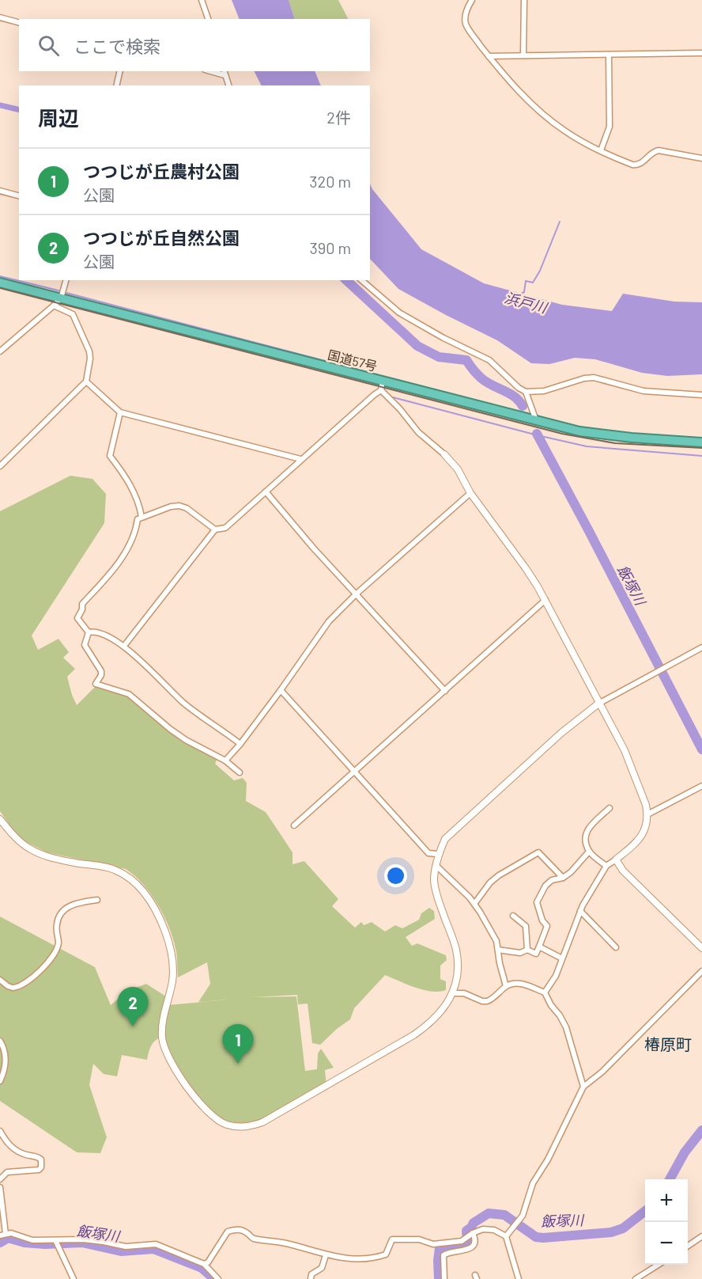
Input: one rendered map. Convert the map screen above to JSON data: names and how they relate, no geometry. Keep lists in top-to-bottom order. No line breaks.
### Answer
{"streets":{"highway":["国道57号"]},"districts":["椿原町"],"water":["浜戸川","飯塚川"],"page":{"search":"ここで検索","heading":["周辺","2件"],"list":[{"mark":"1","name":"つつじが丘農村公園","note":"公園","value":"320 m"},{"mark":"2","name":"つつじが丘自然公園","note":"公園","value":"390 m"}],"pins":["2","1"],"map_buttons":["+","−"]}}
